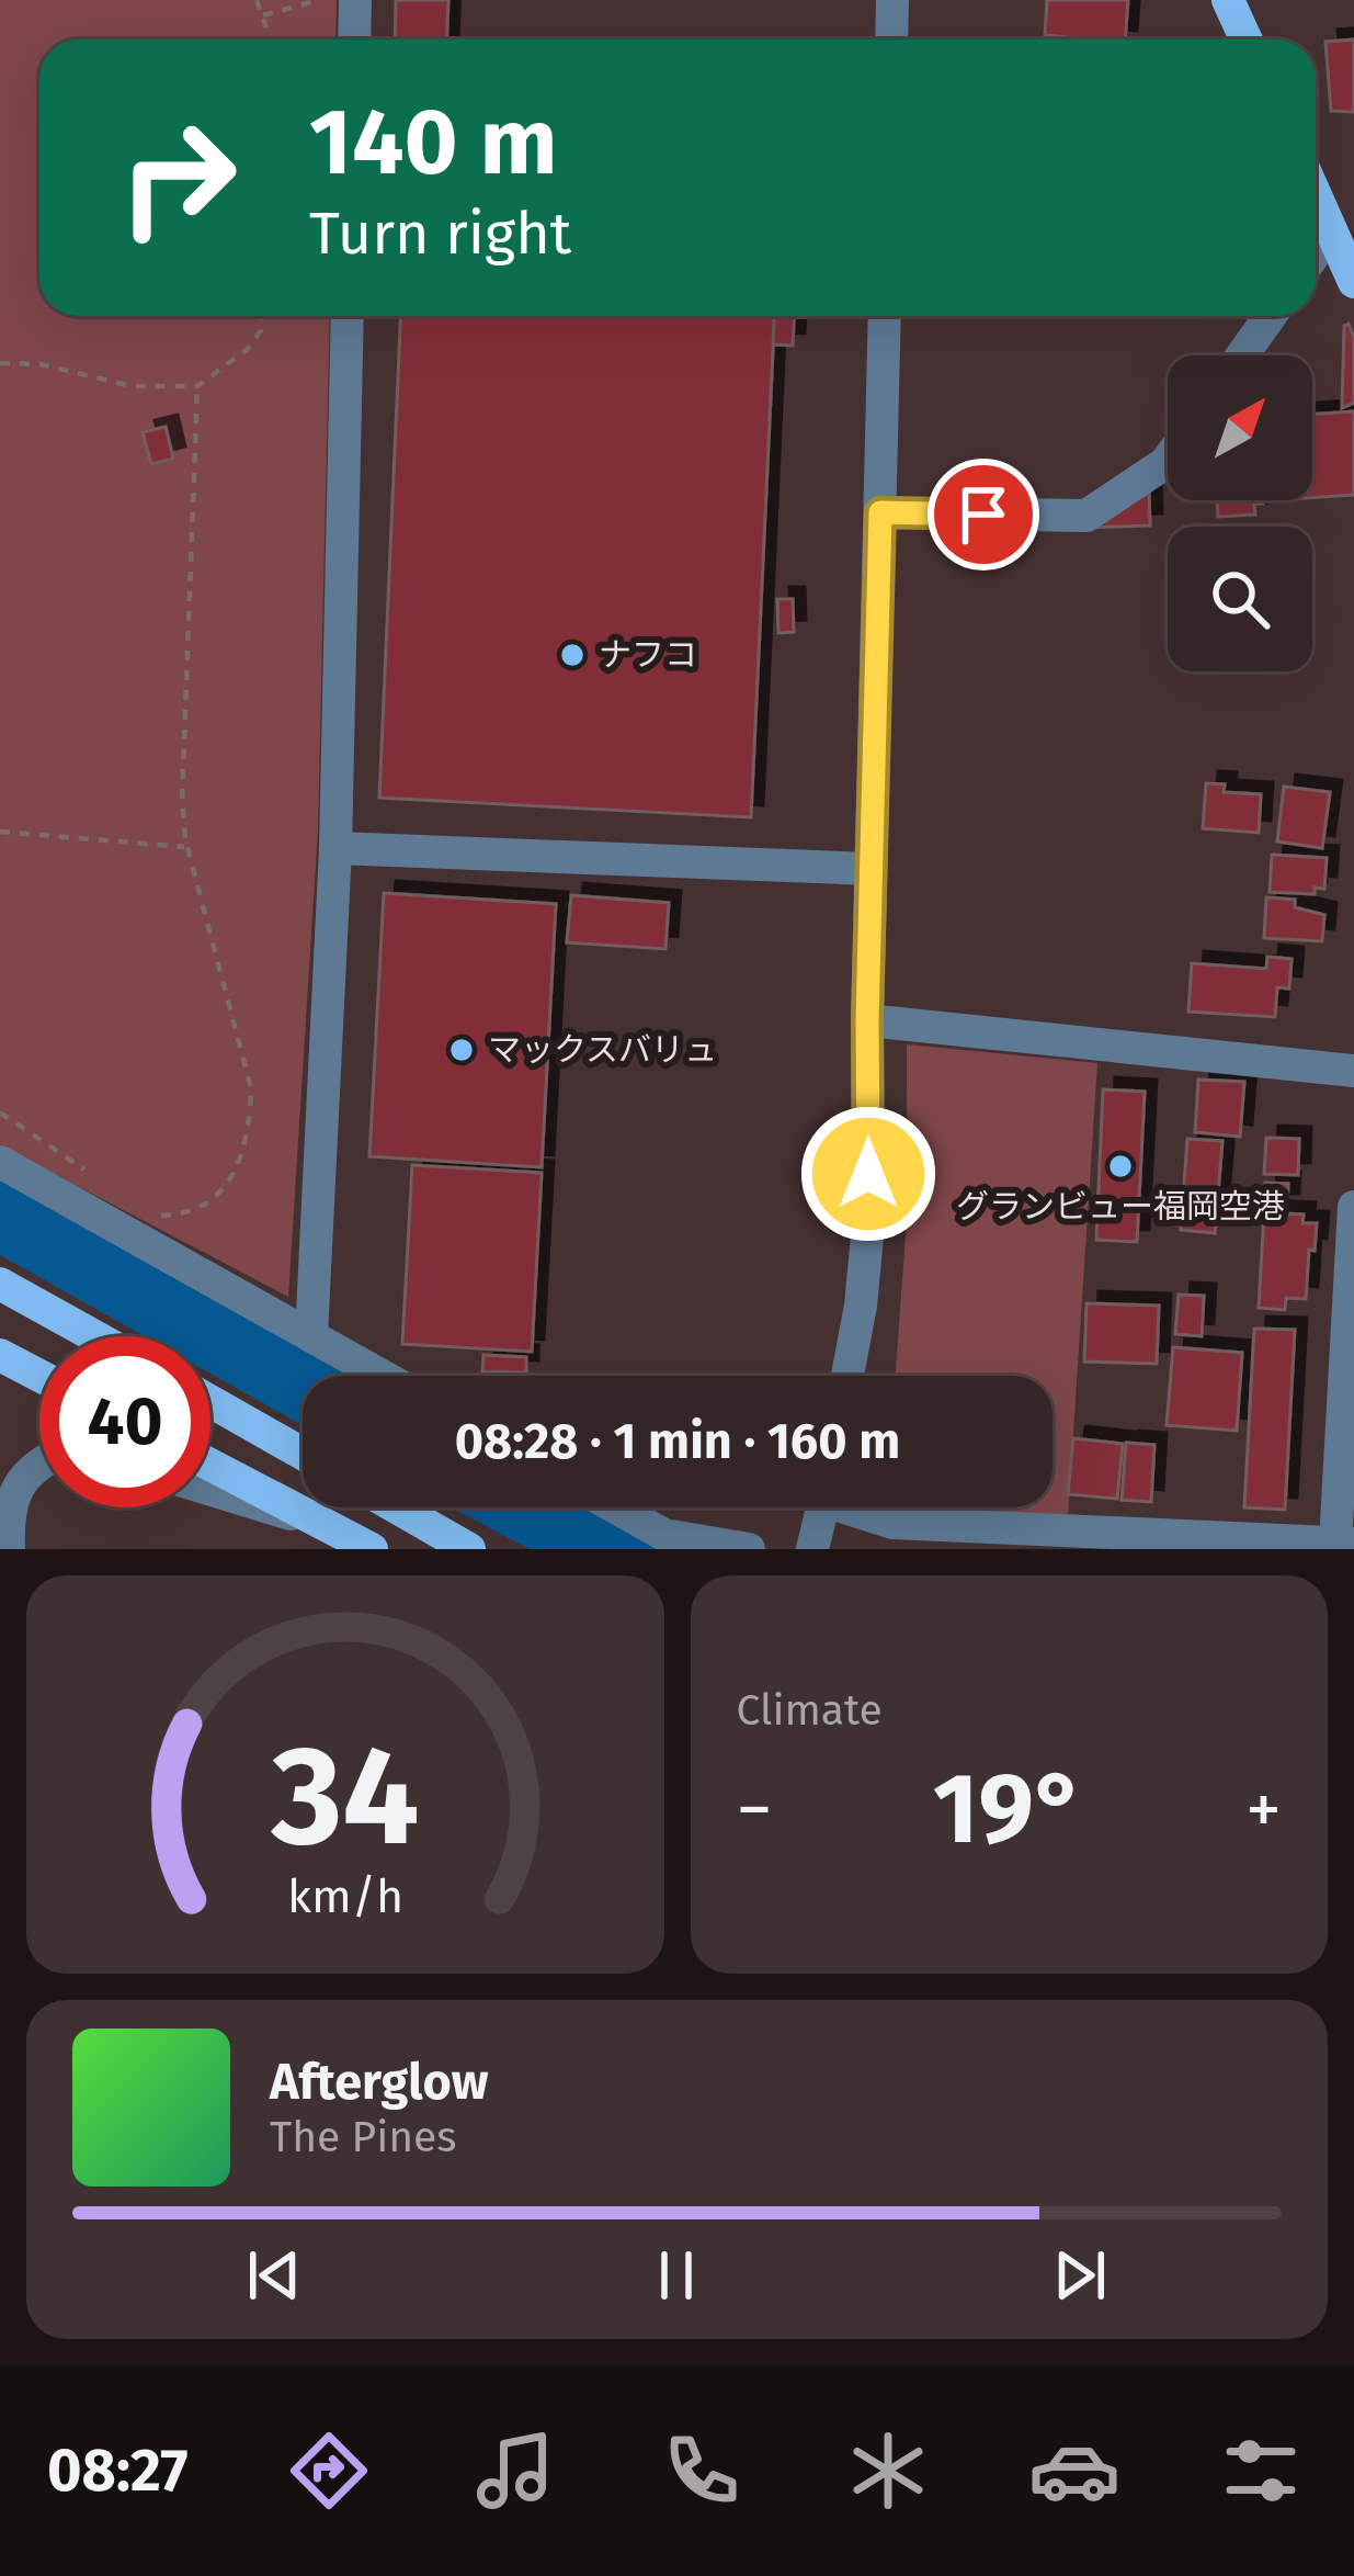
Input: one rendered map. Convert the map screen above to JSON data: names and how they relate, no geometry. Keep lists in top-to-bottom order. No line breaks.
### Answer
{"places":["ナフコ","マックスバリュ","グランビュー福岡空港"],"north":"top right","page":{"turn":["140 m","Turn right"],"limit":"40","trip":"08:28 · 1 min · 160 m","tile":"Climate","heat":["−","19°","+"],"song":["Afterglow","The Pines"],"tabs":"08:27","gauge":["34","km/h"]}}
